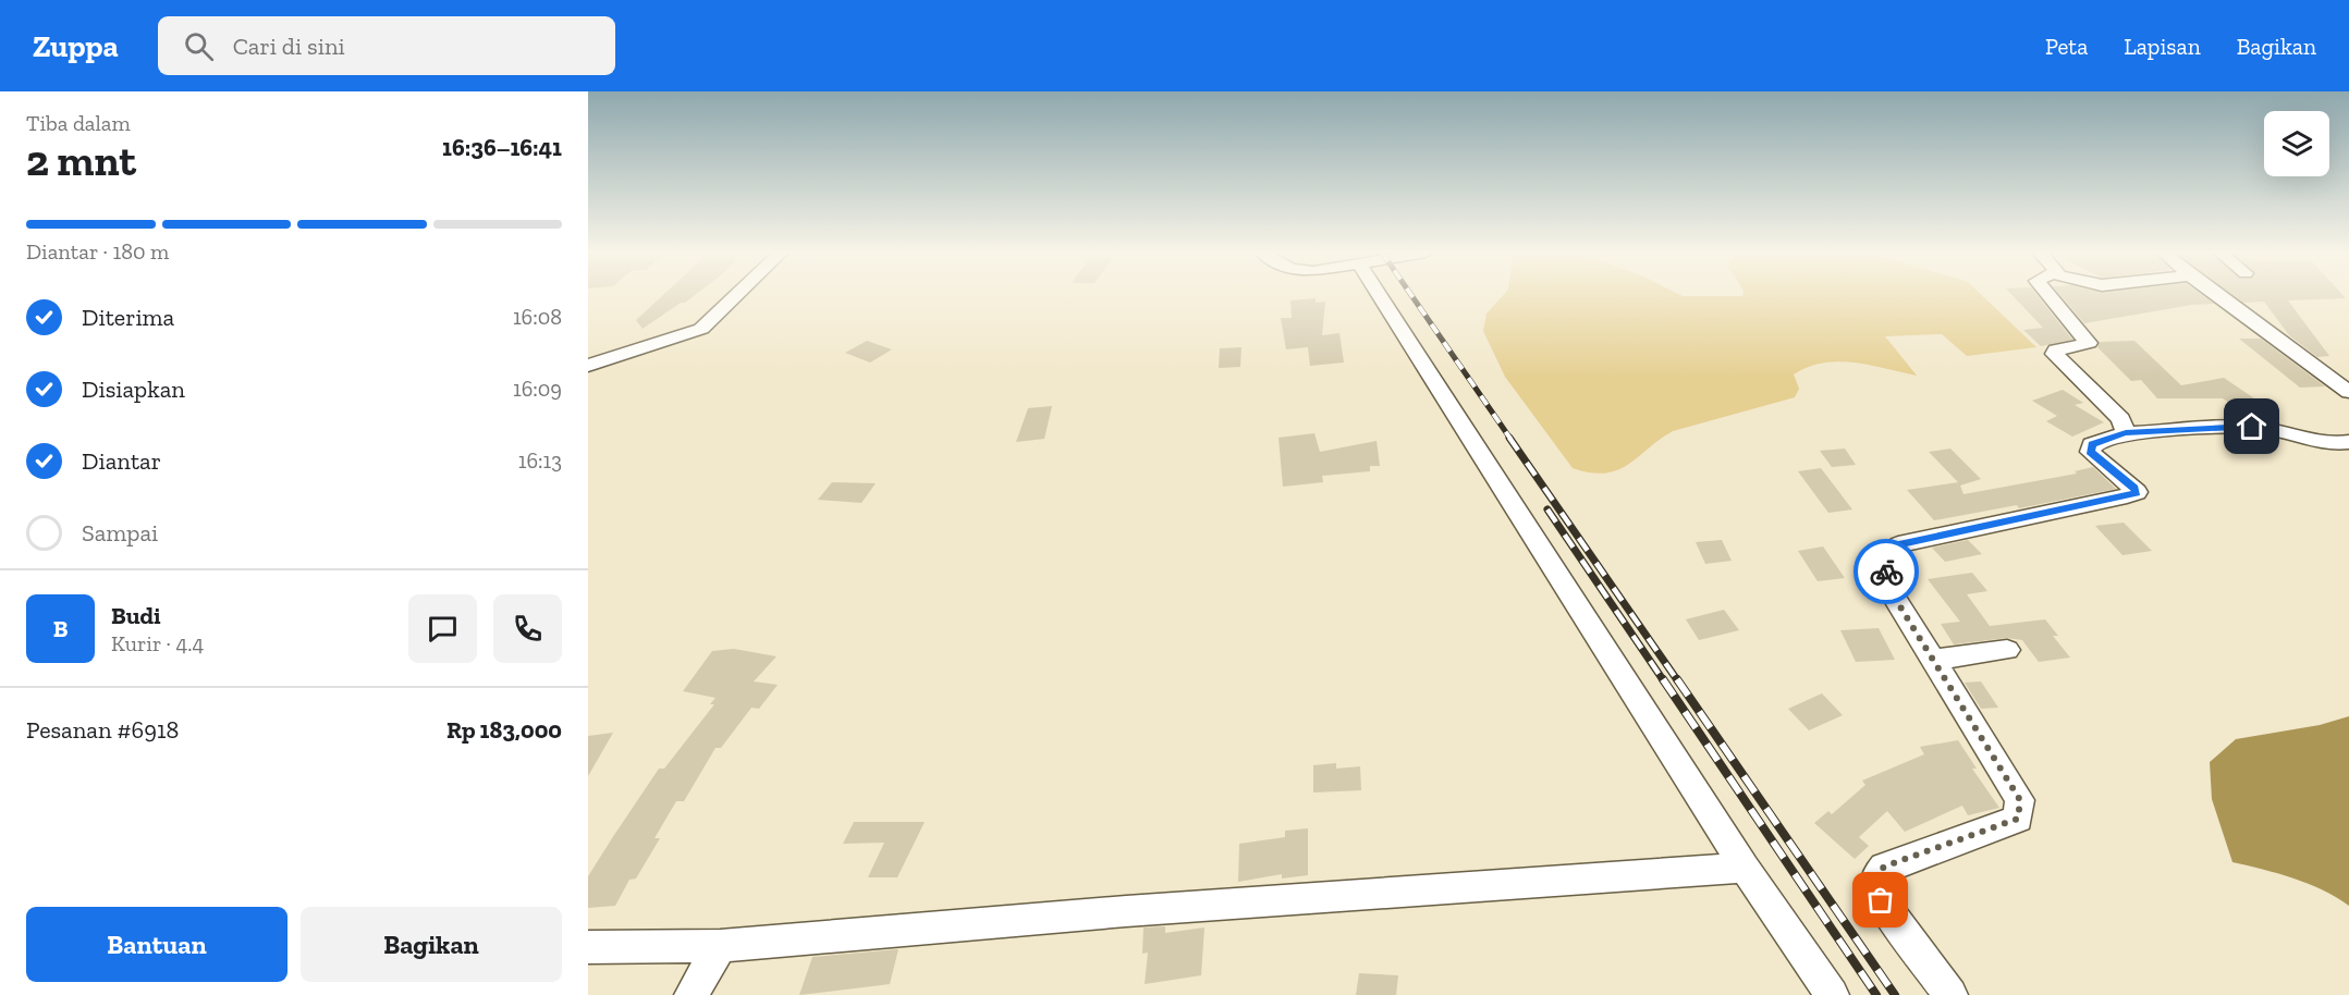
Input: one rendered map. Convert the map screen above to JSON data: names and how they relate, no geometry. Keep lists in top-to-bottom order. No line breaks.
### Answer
{"page":{"header":"Zuppa","search":"Cari di sini","nav":["Peta","Lapisan","Bagikan"],"heading":["2 mnt","Tiba dalam","16:36–16:41"],"panel":["Budi","Kurir · 4.4","Pesanan #6918","Rp 183,000"],"bar":"Diantar · 180 m","list":[["Diterima","16:08"],["Disiapkan","16:09"],["Diantar","16:13"],"Sampai"],"round":"B","buttons":["Bantuan","Bagikan"]}}
